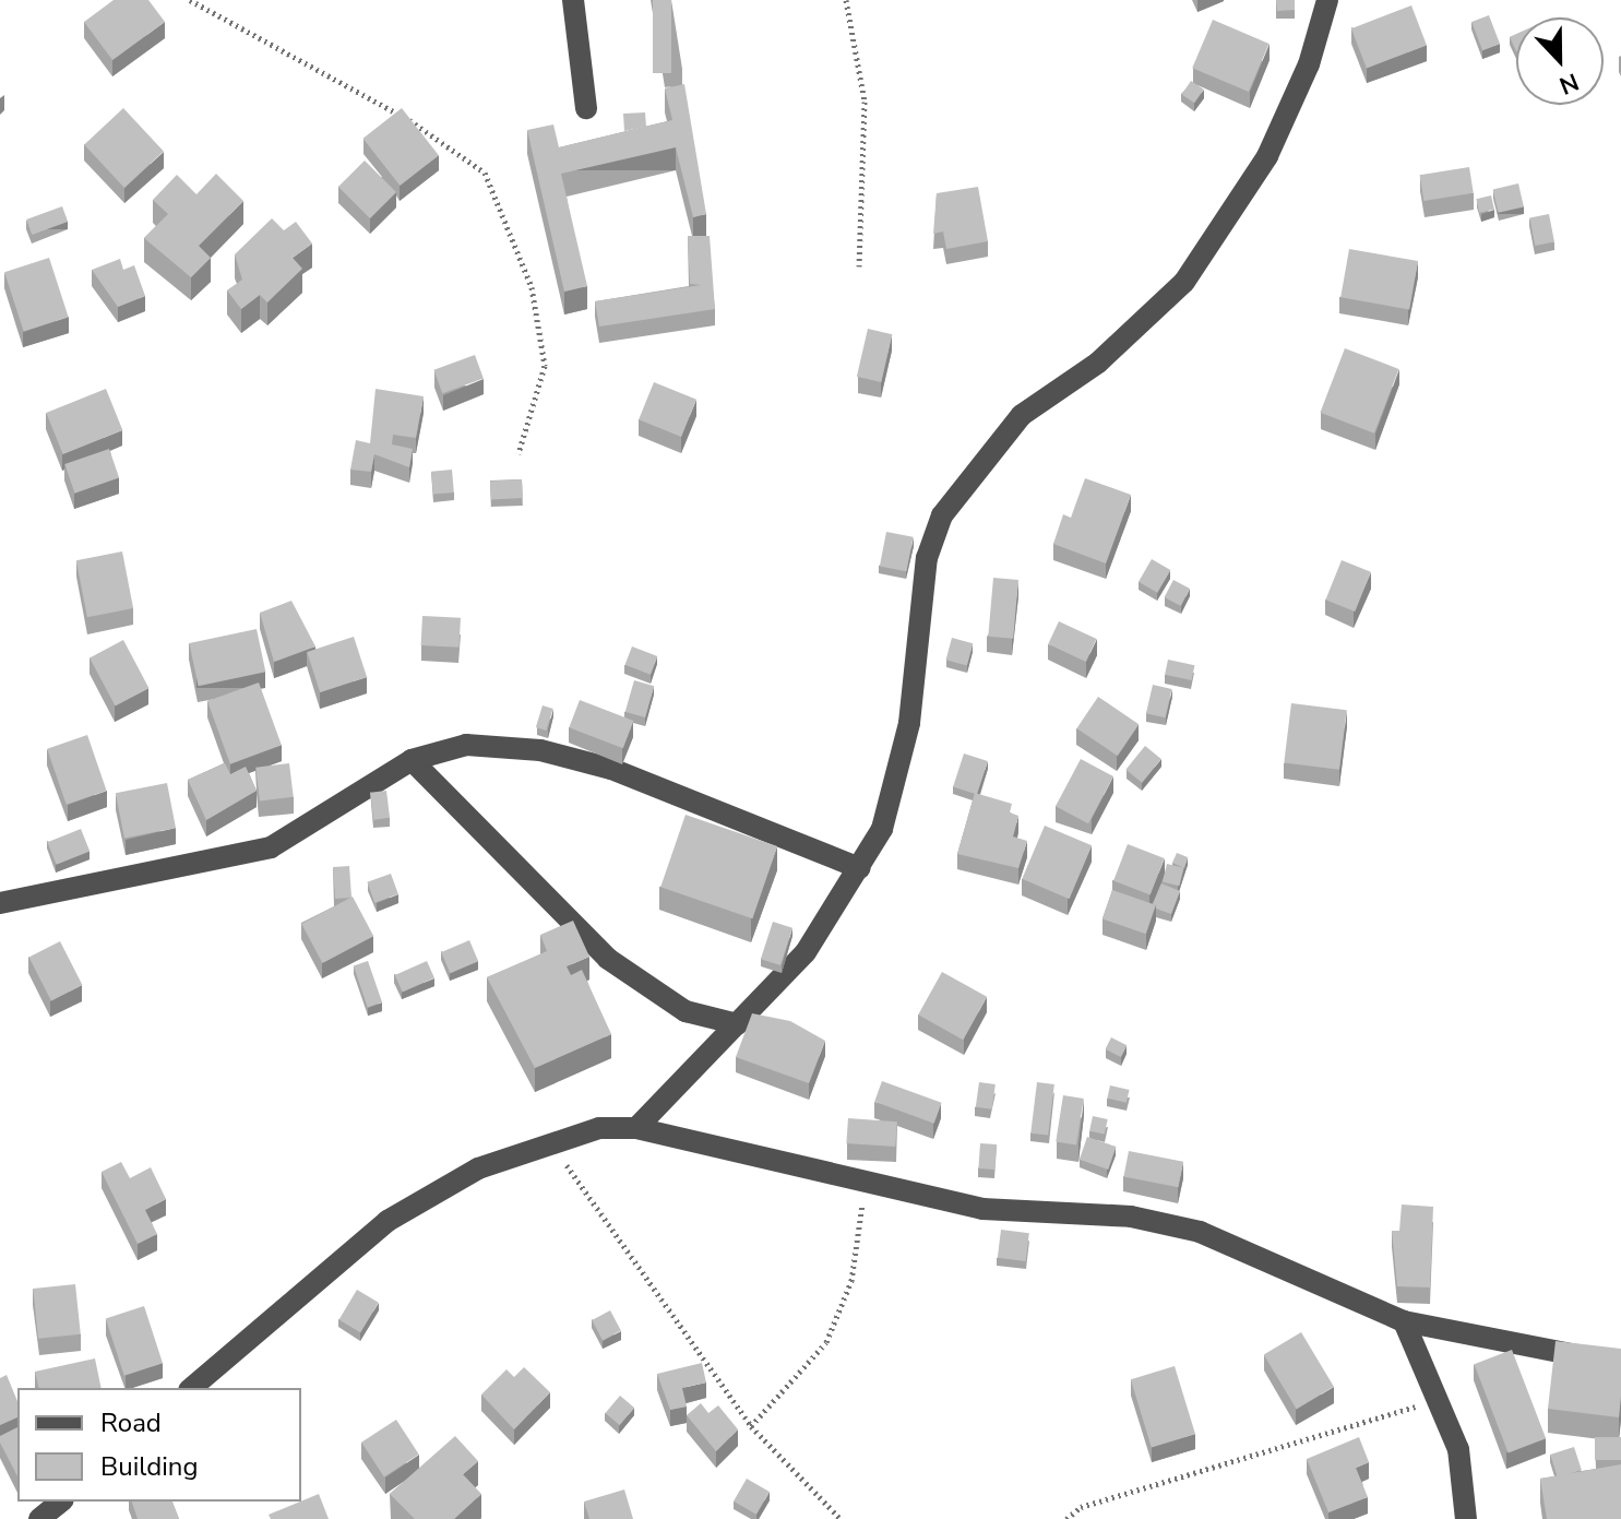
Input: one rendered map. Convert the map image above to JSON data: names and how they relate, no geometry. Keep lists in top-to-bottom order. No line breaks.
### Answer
{"legend":["Road","Building"],"north":"bottom"}
